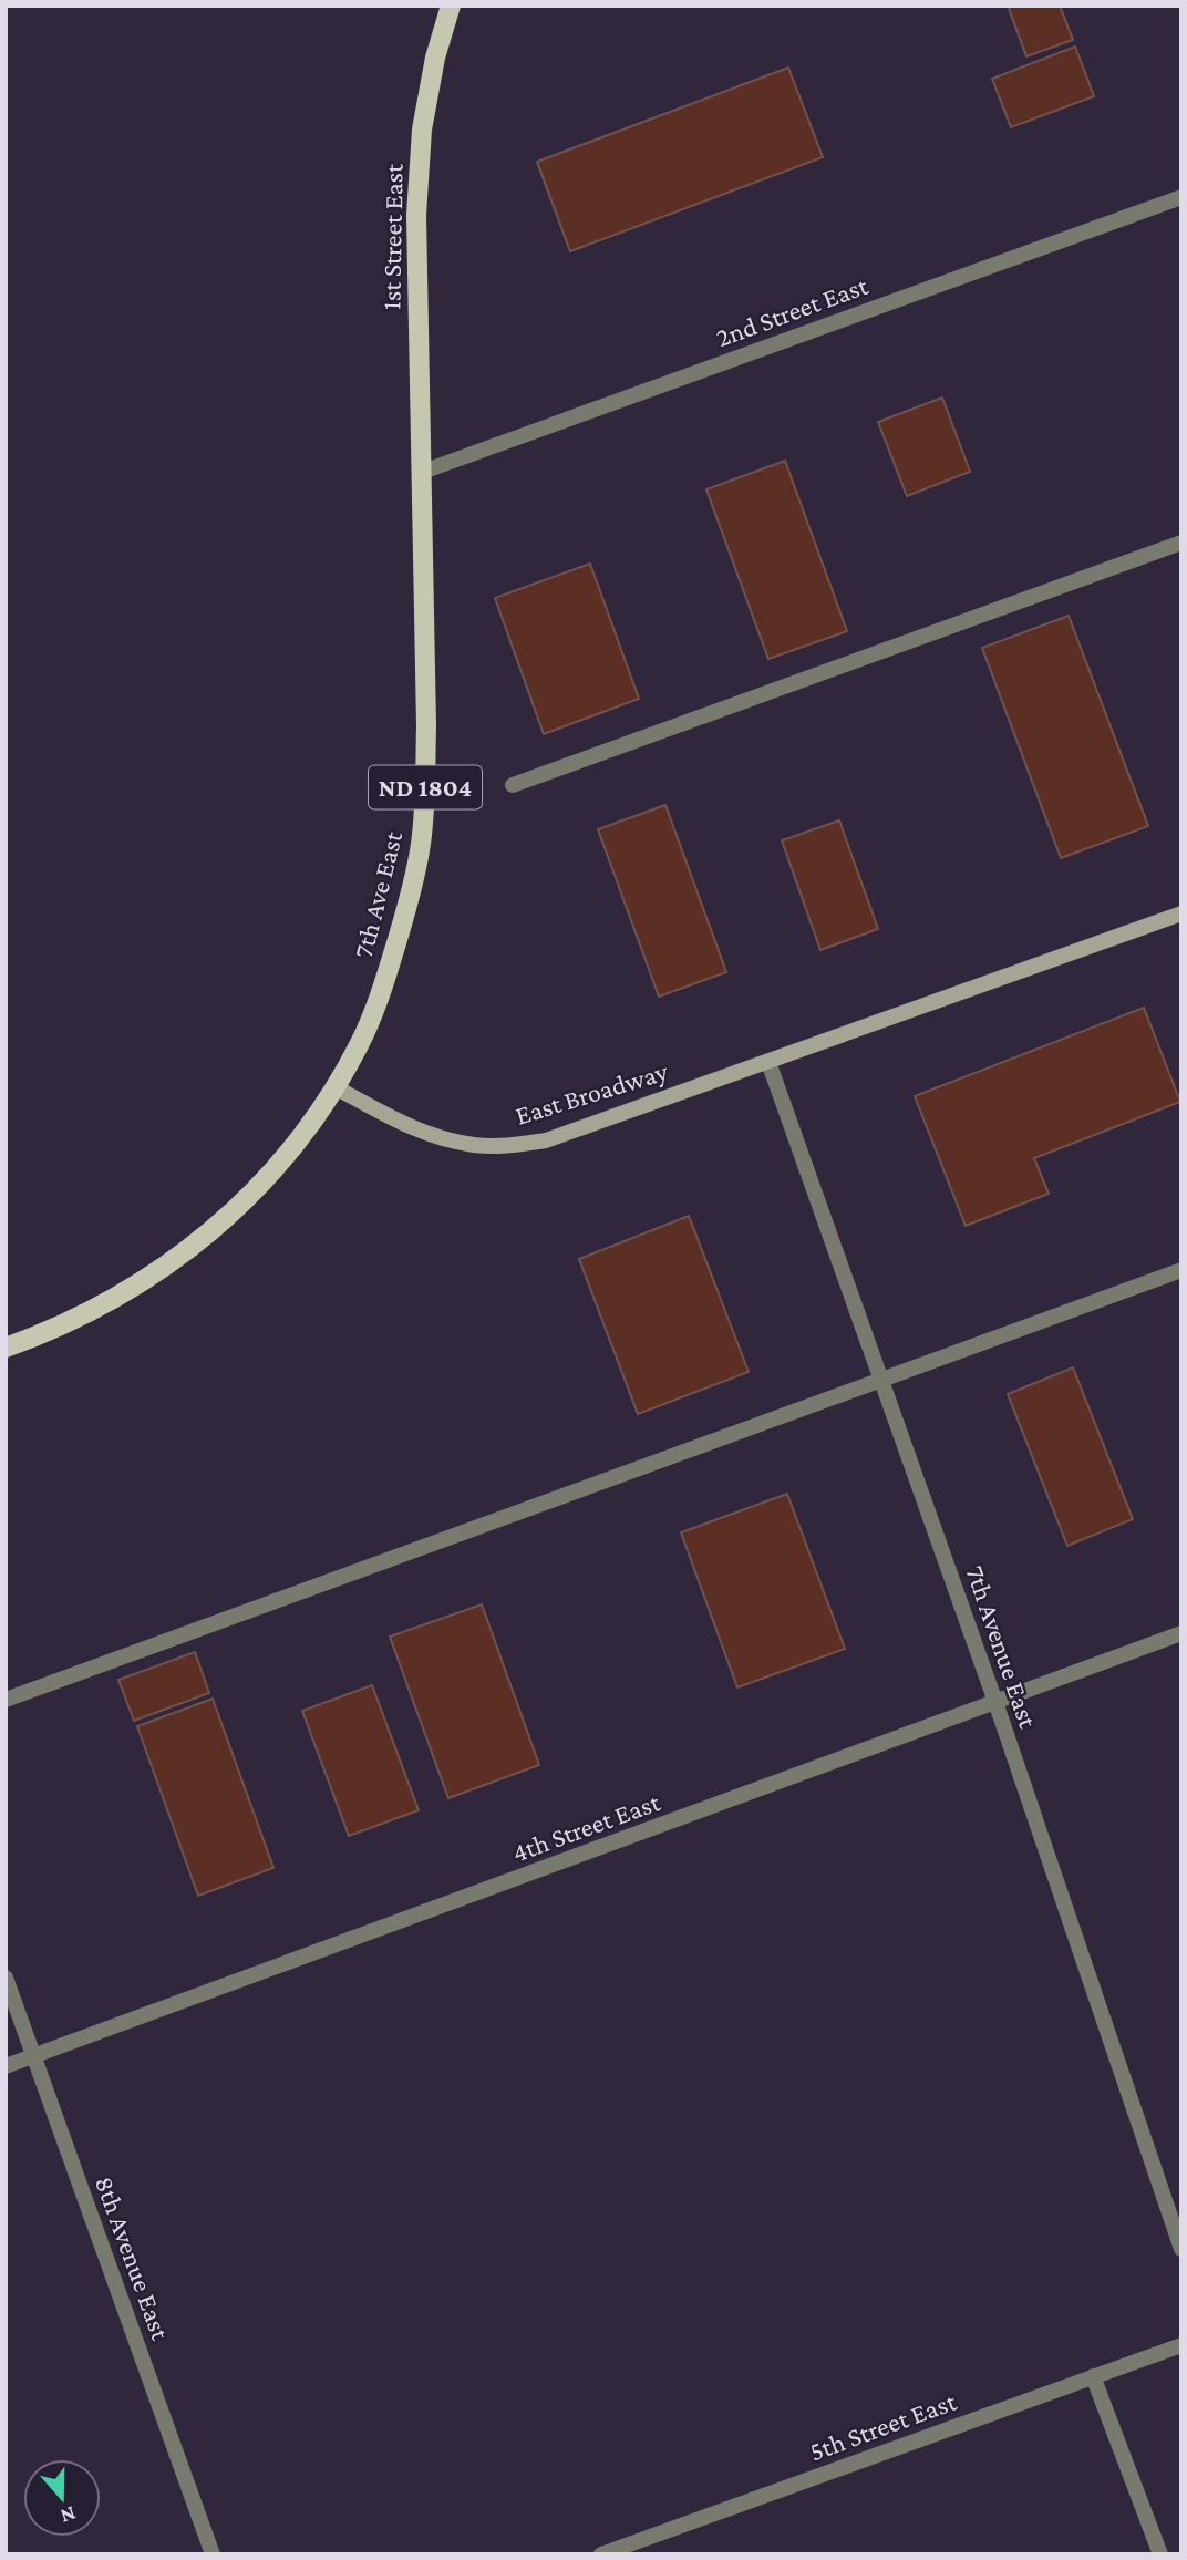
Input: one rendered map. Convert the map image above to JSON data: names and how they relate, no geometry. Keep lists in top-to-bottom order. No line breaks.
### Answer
{"streets":{"main road":["1st Street East","ND 1804","7th Ave East","East Broadway"],"street":["2nd Street East","7th Avenue East","4th Street East","8th Avenue East","5th Street East"]},"crossings":[["1st Street East","2nd Street East"],["1st Street East","7th Ave East"],["2nd Street East","7th Ave East"],["ND 1804","7th Ave East"],["ND 1804","East Broadway"],["7th Ave East","East Broadway"],["East Broadway","7th Avenue East"],["7th Avenue East","4th Street East"],["4th Street East","8th Avenue East"]],"north":"bottom"}
